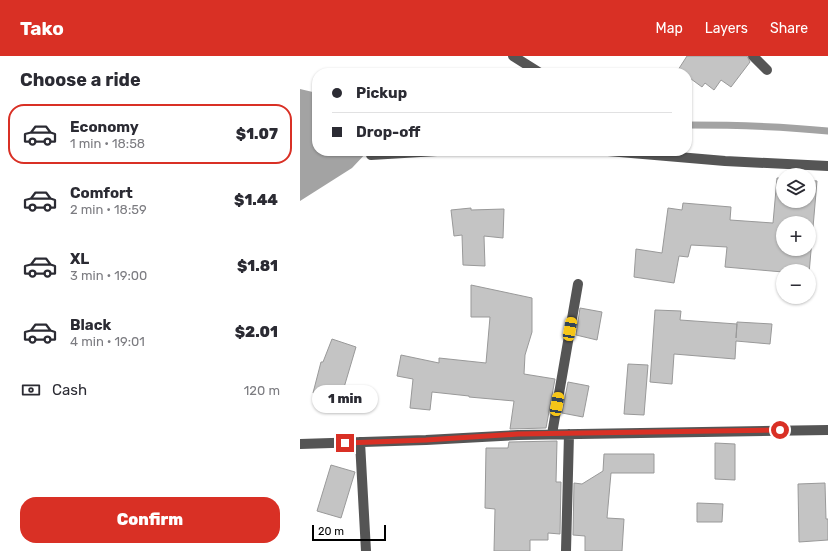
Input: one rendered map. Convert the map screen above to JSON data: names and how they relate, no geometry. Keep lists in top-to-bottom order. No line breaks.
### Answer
{"scale_bar":"20 m","page":{"header":"Tako","nav":["Map","Layers","Share"],"heading":"Choose a ride","banner":["Pickup","Drop-off"],"list":[{"name":"Economy","note":"1 min · 18:58","value":"$1.07"},{"name":"Comfort","note":"2 min · 18:59","value":"$1.44"},{"name":"XL","note":"3 min · 19:00","value":"$1.81"},{"name":"Black","note":"4 min · 19:01","value":"$2.01"}],"map_buttons":["+","−"],"pay":["Cash","120 m"],"bubble":"1 min","buttons":"Confirm","scale":"20 m"}}
